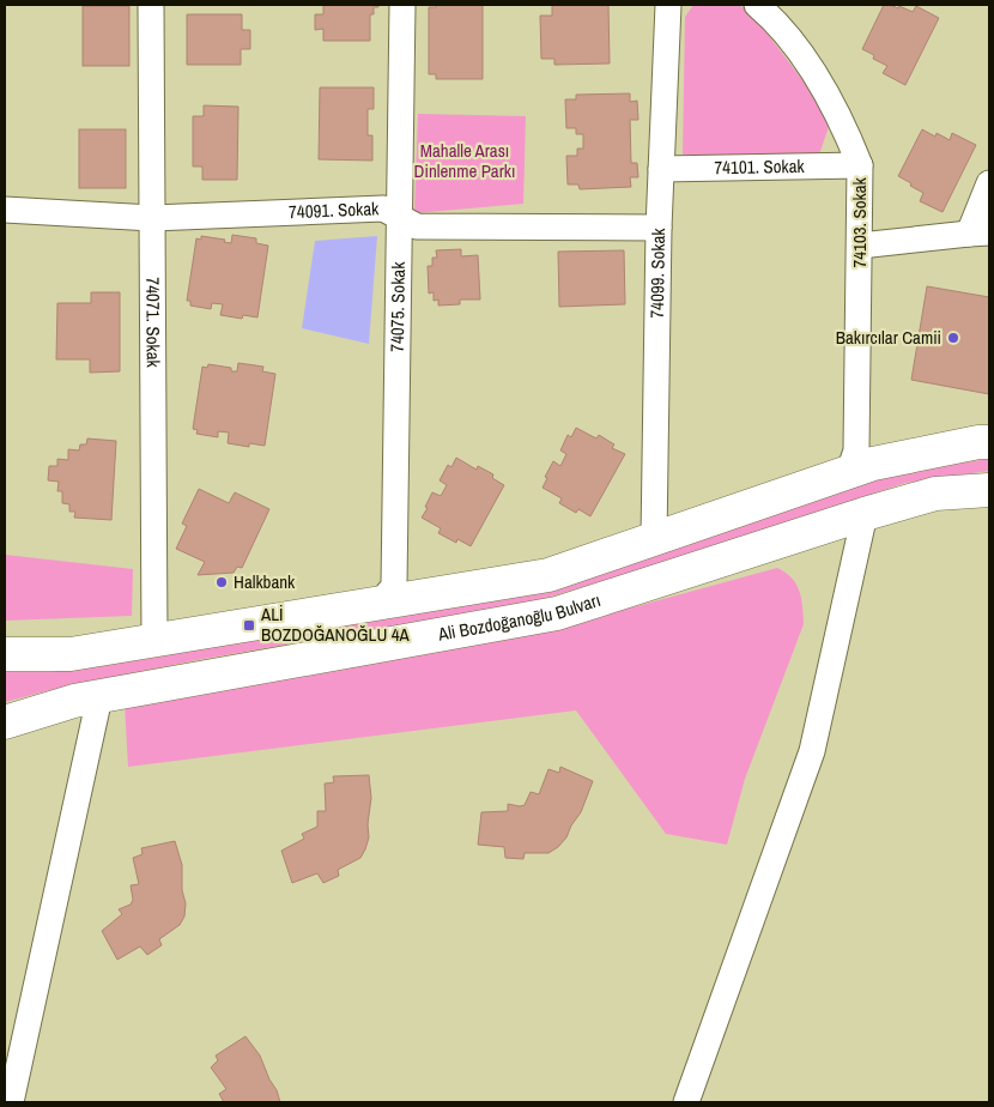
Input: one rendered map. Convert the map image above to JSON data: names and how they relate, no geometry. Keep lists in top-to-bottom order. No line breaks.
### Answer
{"streets":{"main road":["Ali Bozdoğanoğlu Bulvarı"],"street":["74101. Sokak","74091. Sokak","74103. Sokak","74099. Sokak","74075. Sokak","74071. Sokak"]},"crossings":[["74101. Sokak","74103. Sokak"],["74101. Sokak","74099. Sokak"],["74091. Sokak","74099. Sokak"],["74091. Sokak","74075. Sokak"],["74091. Sokak","74071. Sokak"],["74103. Sokak","Ali Bozdoğanoğlu Bulvarı"],["74099. Sokak","Ali Bozdoğanoğlu Bulvarı"],["74075. Sokak","Ali Bozdoğanoğlu Bulvarı"],["74071. Sokak","Ali Bozdoğanoğlu Bulvarı"]],"parks":["Mahalle Arası Dinlenme Parkı"],"places":{"other":["Bakırcılar Camii","Halkbank"],"transit":["ALİ BOZDOĞANOĞLU 4A"]}}
